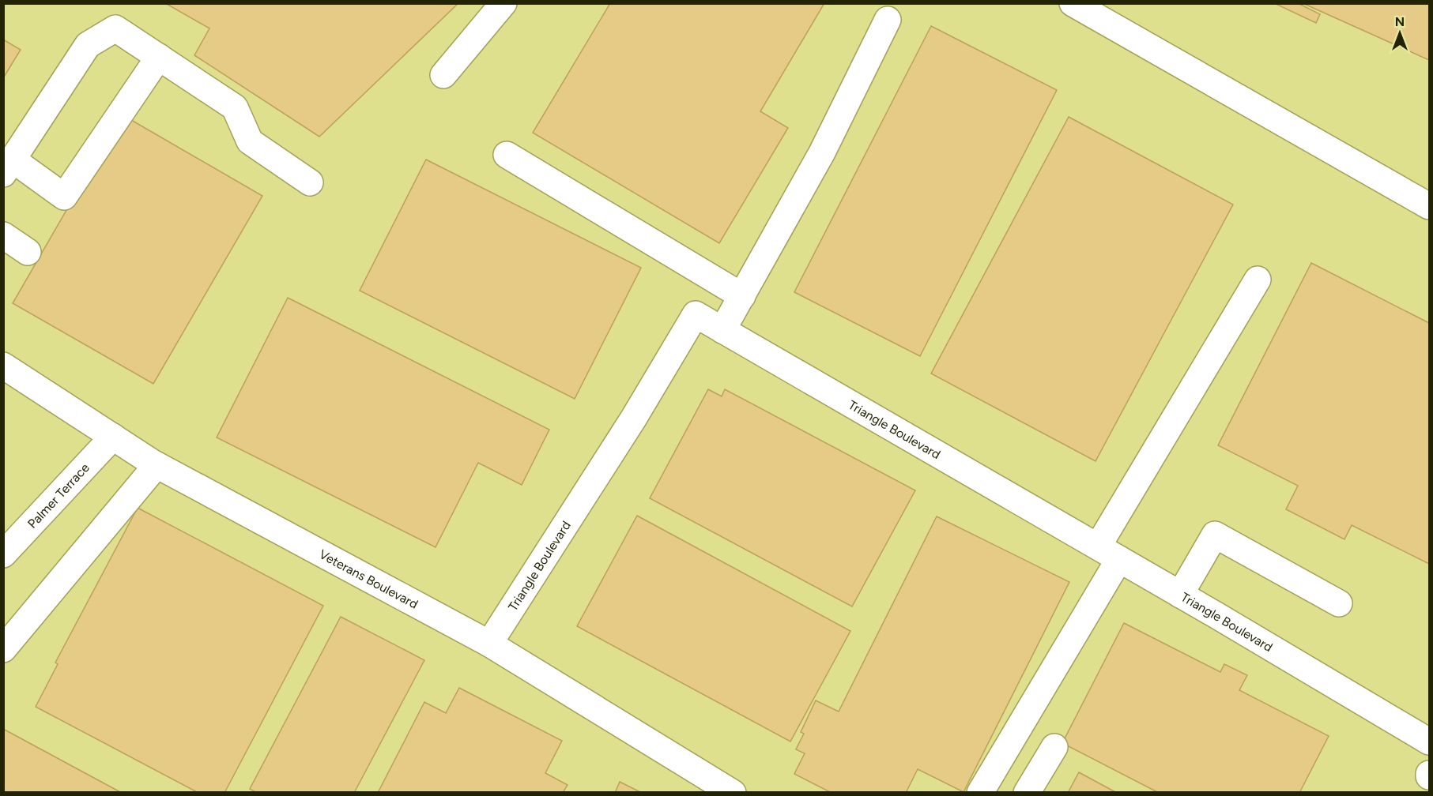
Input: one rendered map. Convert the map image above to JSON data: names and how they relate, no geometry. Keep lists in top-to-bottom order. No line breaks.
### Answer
{"streets":{"street":["Triangle Boulevard","Palmer Terrace","Veterans Boulevard"]},"crossings":[["Triangle Boulevard","Veterans Boulevard"],["Palmer Terrace","Veterans Boulevard"]],"north":"top"}
